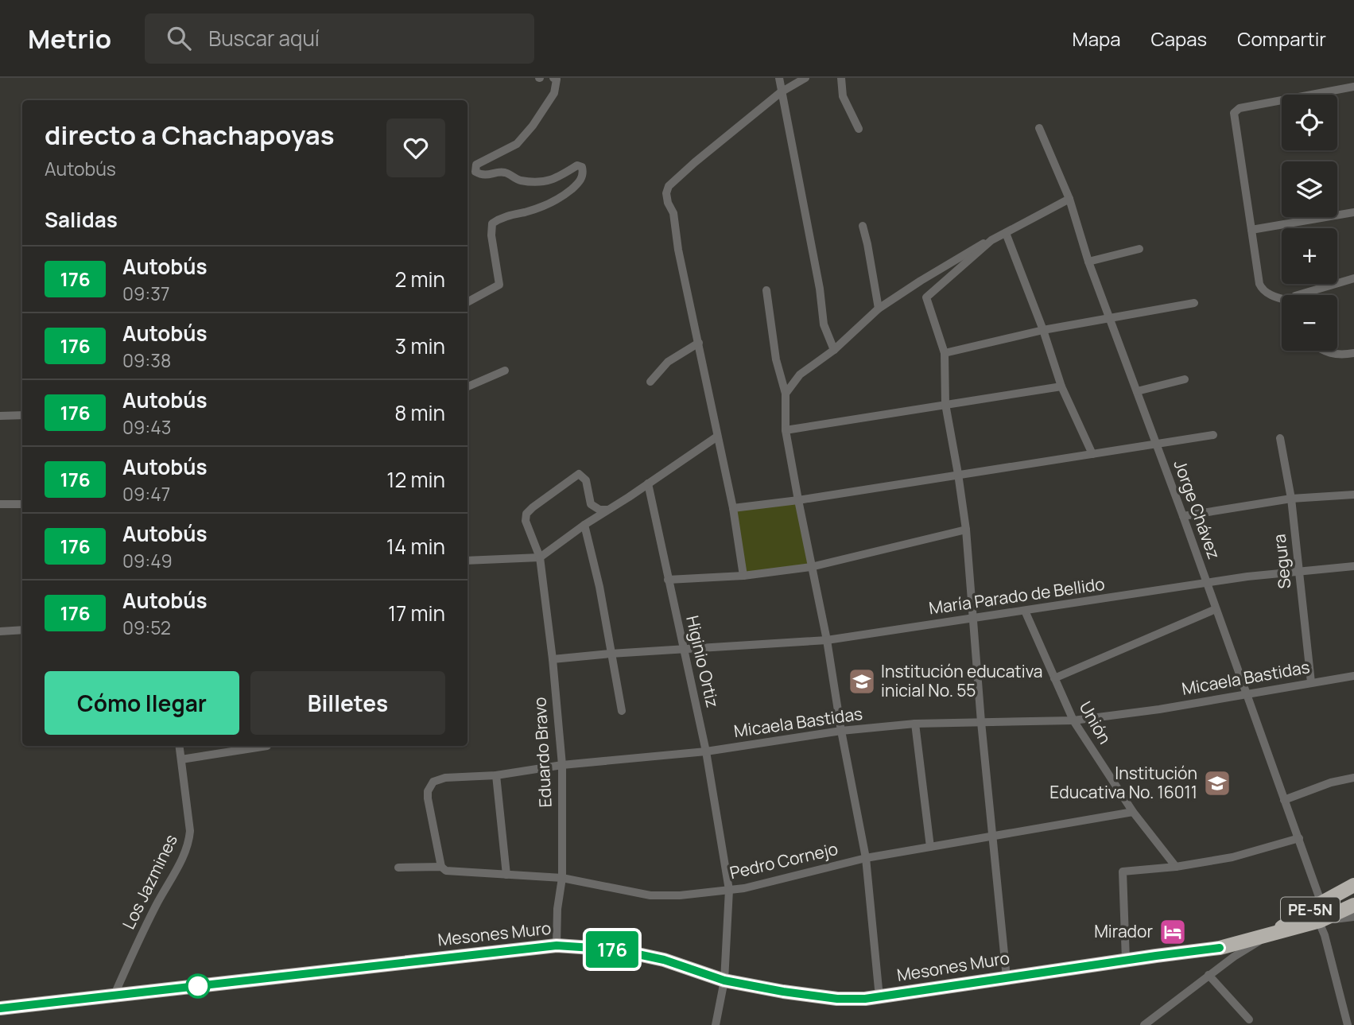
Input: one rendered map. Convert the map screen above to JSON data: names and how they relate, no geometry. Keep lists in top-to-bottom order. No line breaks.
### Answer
{"streets":{"highway":["PE-5N","Mesones Muro"],"street":["Jorge Chávez","Segura","María Parado de Bellido","Higinio Ortiz","Micaela Bastidas","Unión","Eduardo Bravo","Pedro Cornejo","Los Jazmines"]},"crossings":[["Jorge Chávez","María Parado de Bellido"],["Jorge Chávez","Micaela Bastidas"],["Jorge Chávez","PE-5N"],["Segura","María Parado de Bellido"],["Segura","Micaela Bastidas"],["María Parado de Bellido","Higinio Ortiz"],["María Parado de Bellido","Unión"],["María Parado de Bellido","Eduardo Bravo"],["Higinio Ortiz","Micaela Bastidas"],["Higinio Ortiz","Pedro Cornejo"],["Higinio Ortiz","Mesones Muro"],["Micaela Bastidas","Unión"],["Micaela Bastidas","Eduardo Bravo"],["Micaela Bastidas","Pedro Cornejo"],["Unión","Pedro Cornejo"],["Eduardo Bravo","Pedro Cornejo"],["Eduardo Bravo","Mesones Muro"],["Los Jazmines","Mesones Muro"],["PE-5N","Mesones Muro"]],"places":{"school or university":["Institución educativa inicial No. 55","Institución Educativa No. 16011"],"hotel":["Mirador"]},"lines":["bus line 176"],"page":{"header":"Metrio","search":"Buscar aquí","nav":["Mapa","Capas","Compartir"],"on_map":"176","map_buttons":["+","−"],"heading":[["directo a Chachapoyas","Autobús"],"Salidas"],"list":[{"mark":"176","name":"Autobús","note":"09:37","value":"2 min"},{"mark":"176","name":"Autobús","note":"09:38","value":"3 min"},{"mark":"176","name":"Autobús","note":"09:43","value":"8 min"},{"mark":"176","name":"Autobús","note":"09:47","value":"12 min"},{"mark":"176","name":"Autobús","note":"09:49","value":"14 min"},{"mark":"176","name":"Autobús","note":"09:52","value":"17 min"}],"buttons":["Cómo llegar","Billetes"]}}
